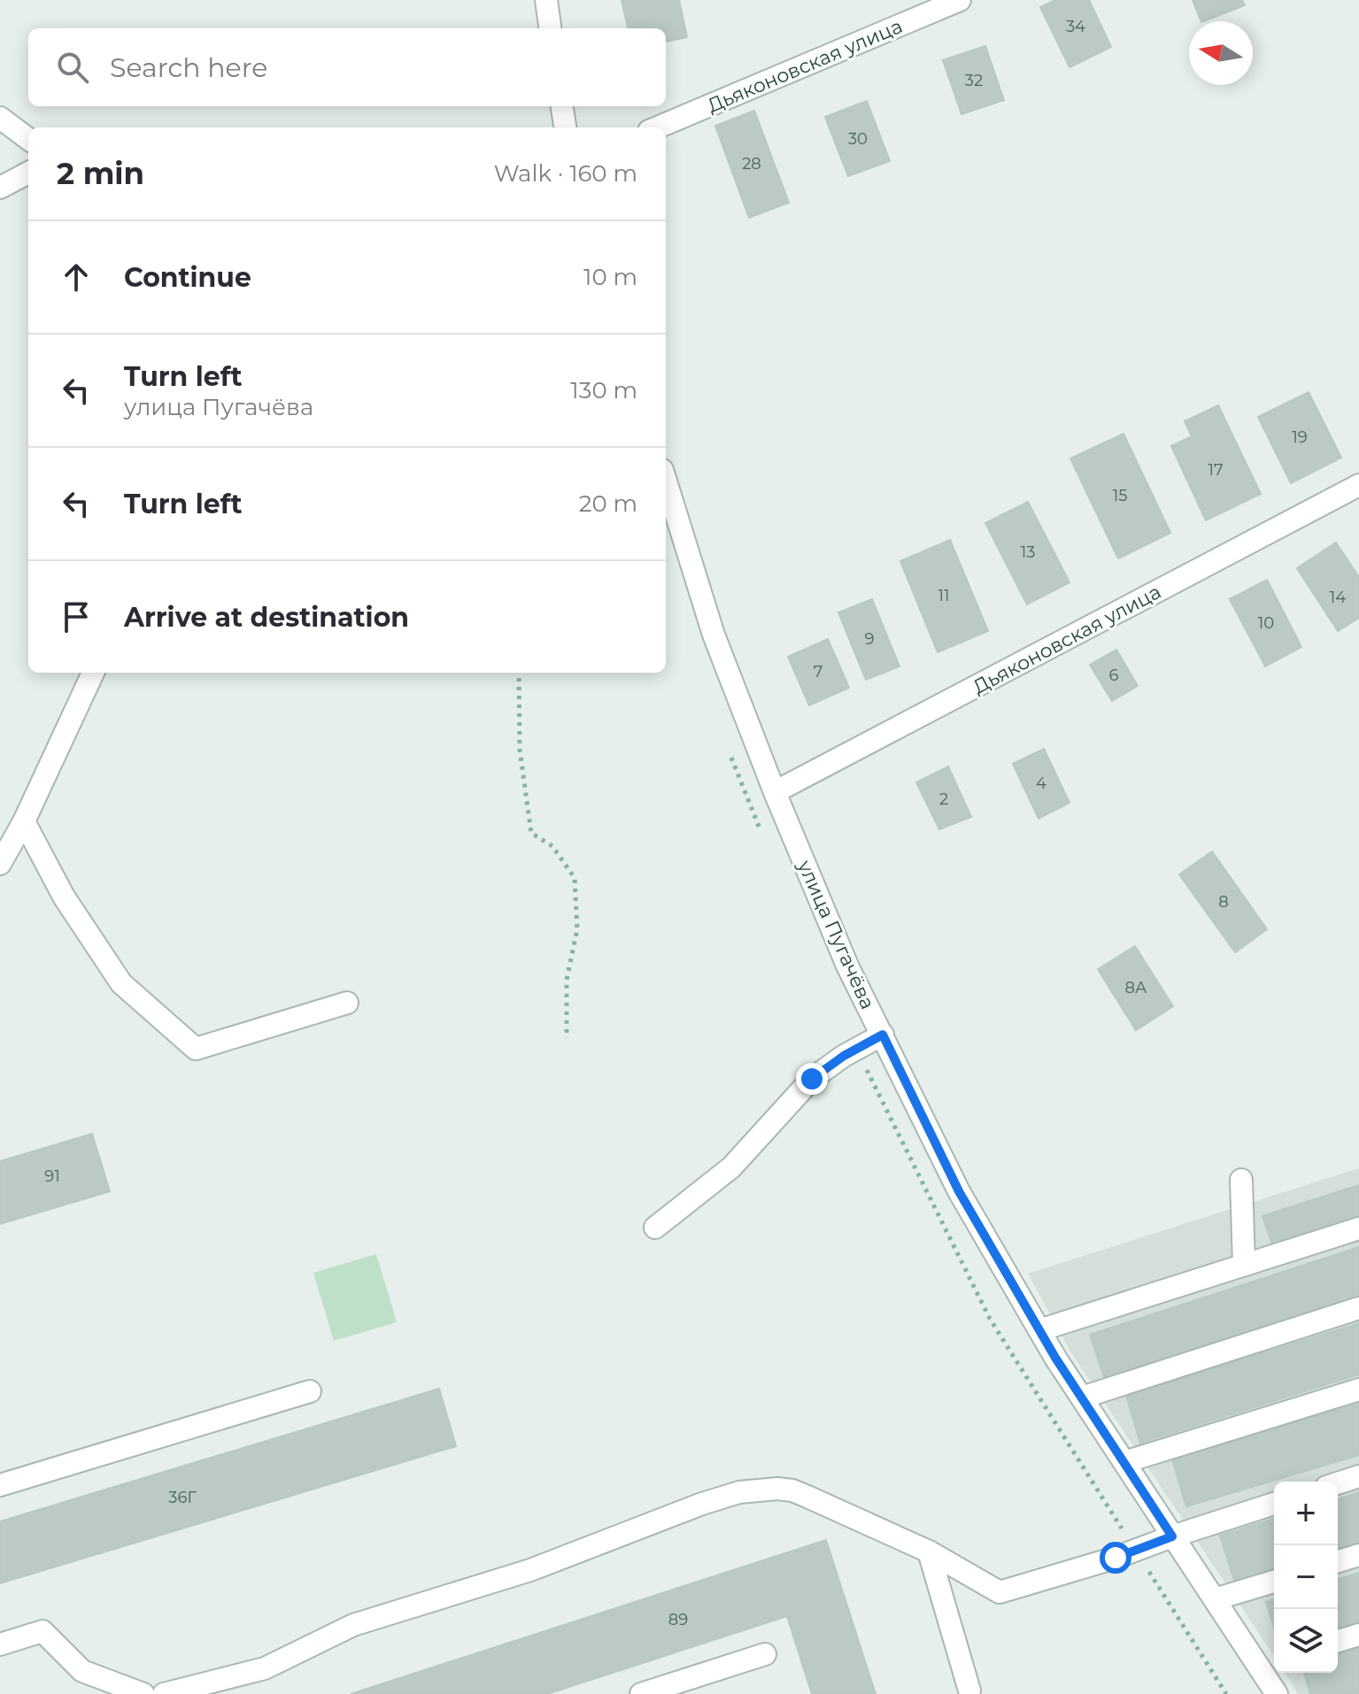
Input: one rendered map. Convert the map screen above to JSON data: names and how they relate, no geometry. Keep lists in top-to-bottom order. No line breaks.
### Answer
{"streets":{"street":["Дьяконовская улица","улица Пугачёва"]},"crossings":[["Дьяконовская улица","улица Пугачёва"]],"house_numbers":["34","32","30","28","19","17","15","13","11","14","10","9","7","6","4","2","8","8А","91","36Г","89"],"north":"left","page":{"search":"Search here","heading":["2 min","Walk · 160 m"],"list":[["Continue","10 m"],["Turn left","улица Пугачёва","130 m"],["Turn left","20 m"],"Arrive at destination"],"map_buttons":["+","−"]}}
